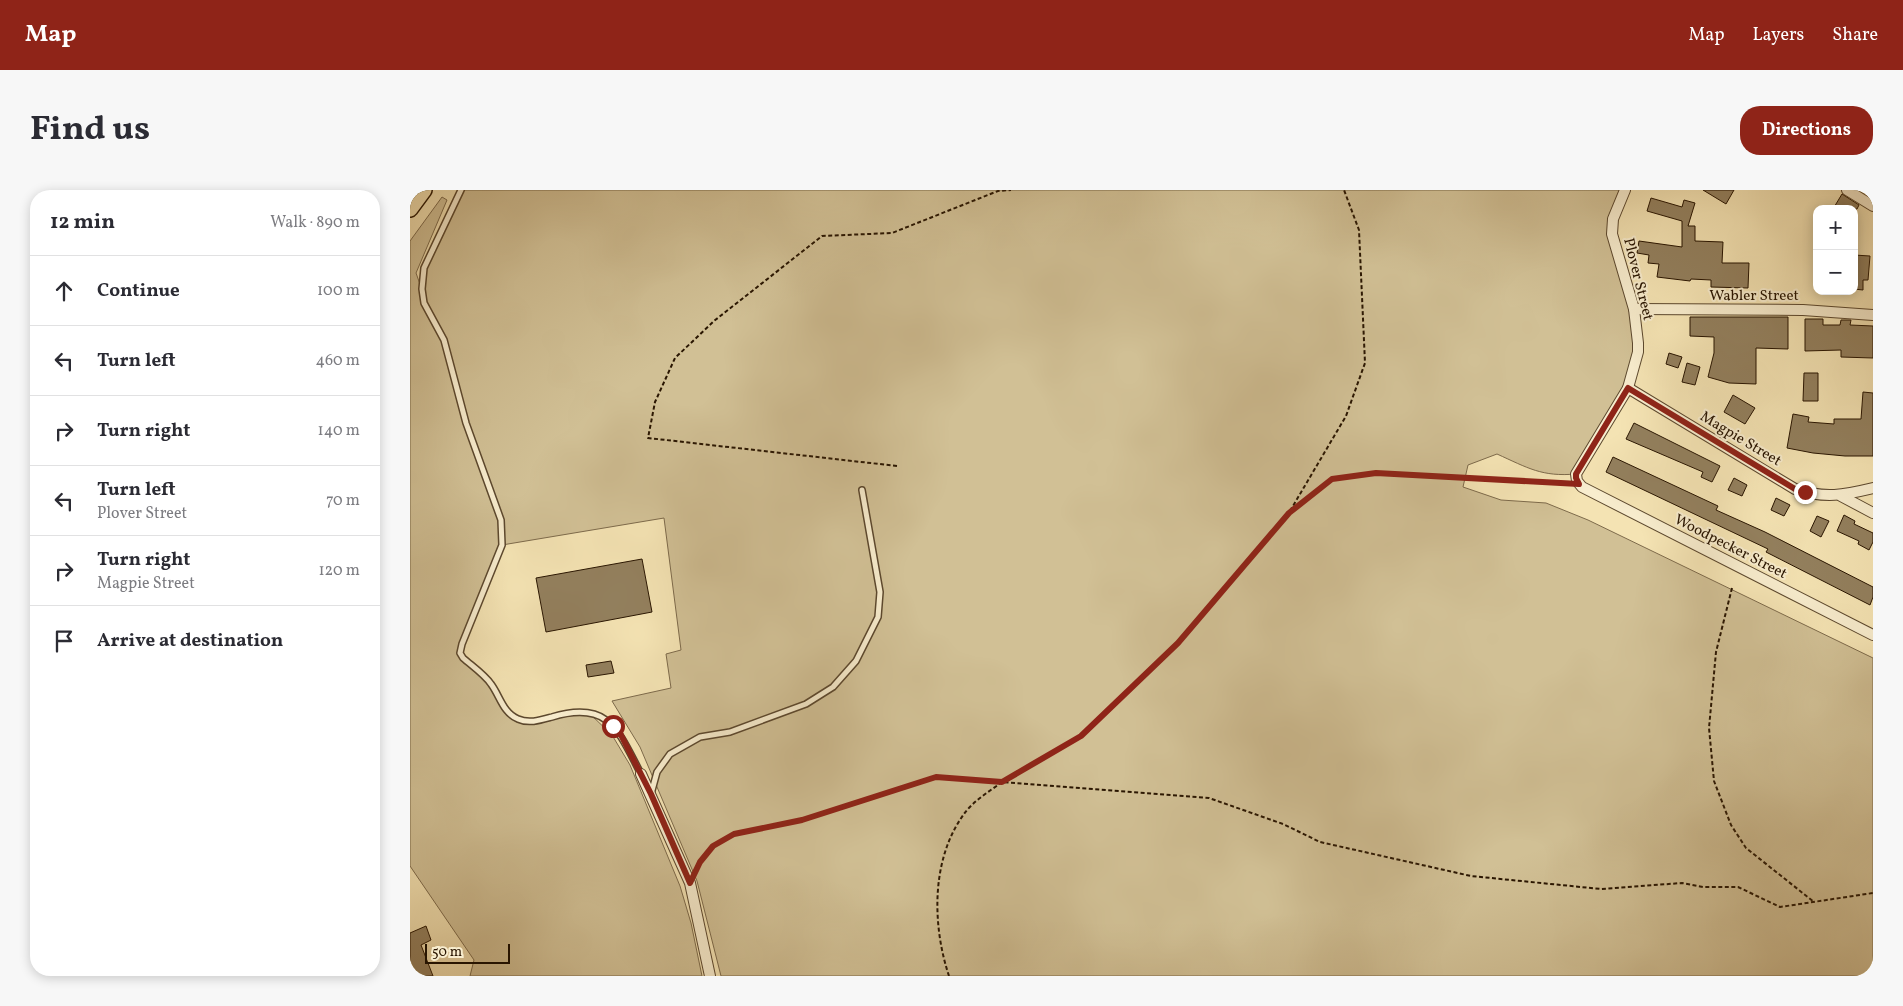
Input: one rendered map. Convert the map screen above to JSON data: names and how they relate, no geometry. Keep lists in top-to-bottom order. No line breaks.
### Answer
{"streets":{"street":["Plover Street","Wabler Street","Magpie Street","Woodpecker Street"]},"crossings":[["Plover Street","Wabler Street"],["Plover Street","Magpie Street"],["Plover Street","Woodpecker Street"]],"scale_bar":"50 m","page":{"header":"Map","nav":["Map","Layers","Share"],"title":"Find us","buttons":"Directions","heading":["12 min","Walk · 890 m"],"map_buttons":["+","−"],"list":[["Continue","100 m"],["Turn left","460 m"],["Turn right","140 m"],["Turn left","Plover Street","70 m"],["Turn right","Magpie Street","120 m"],"Arrive at destination"],"scale":"50 m"}}
